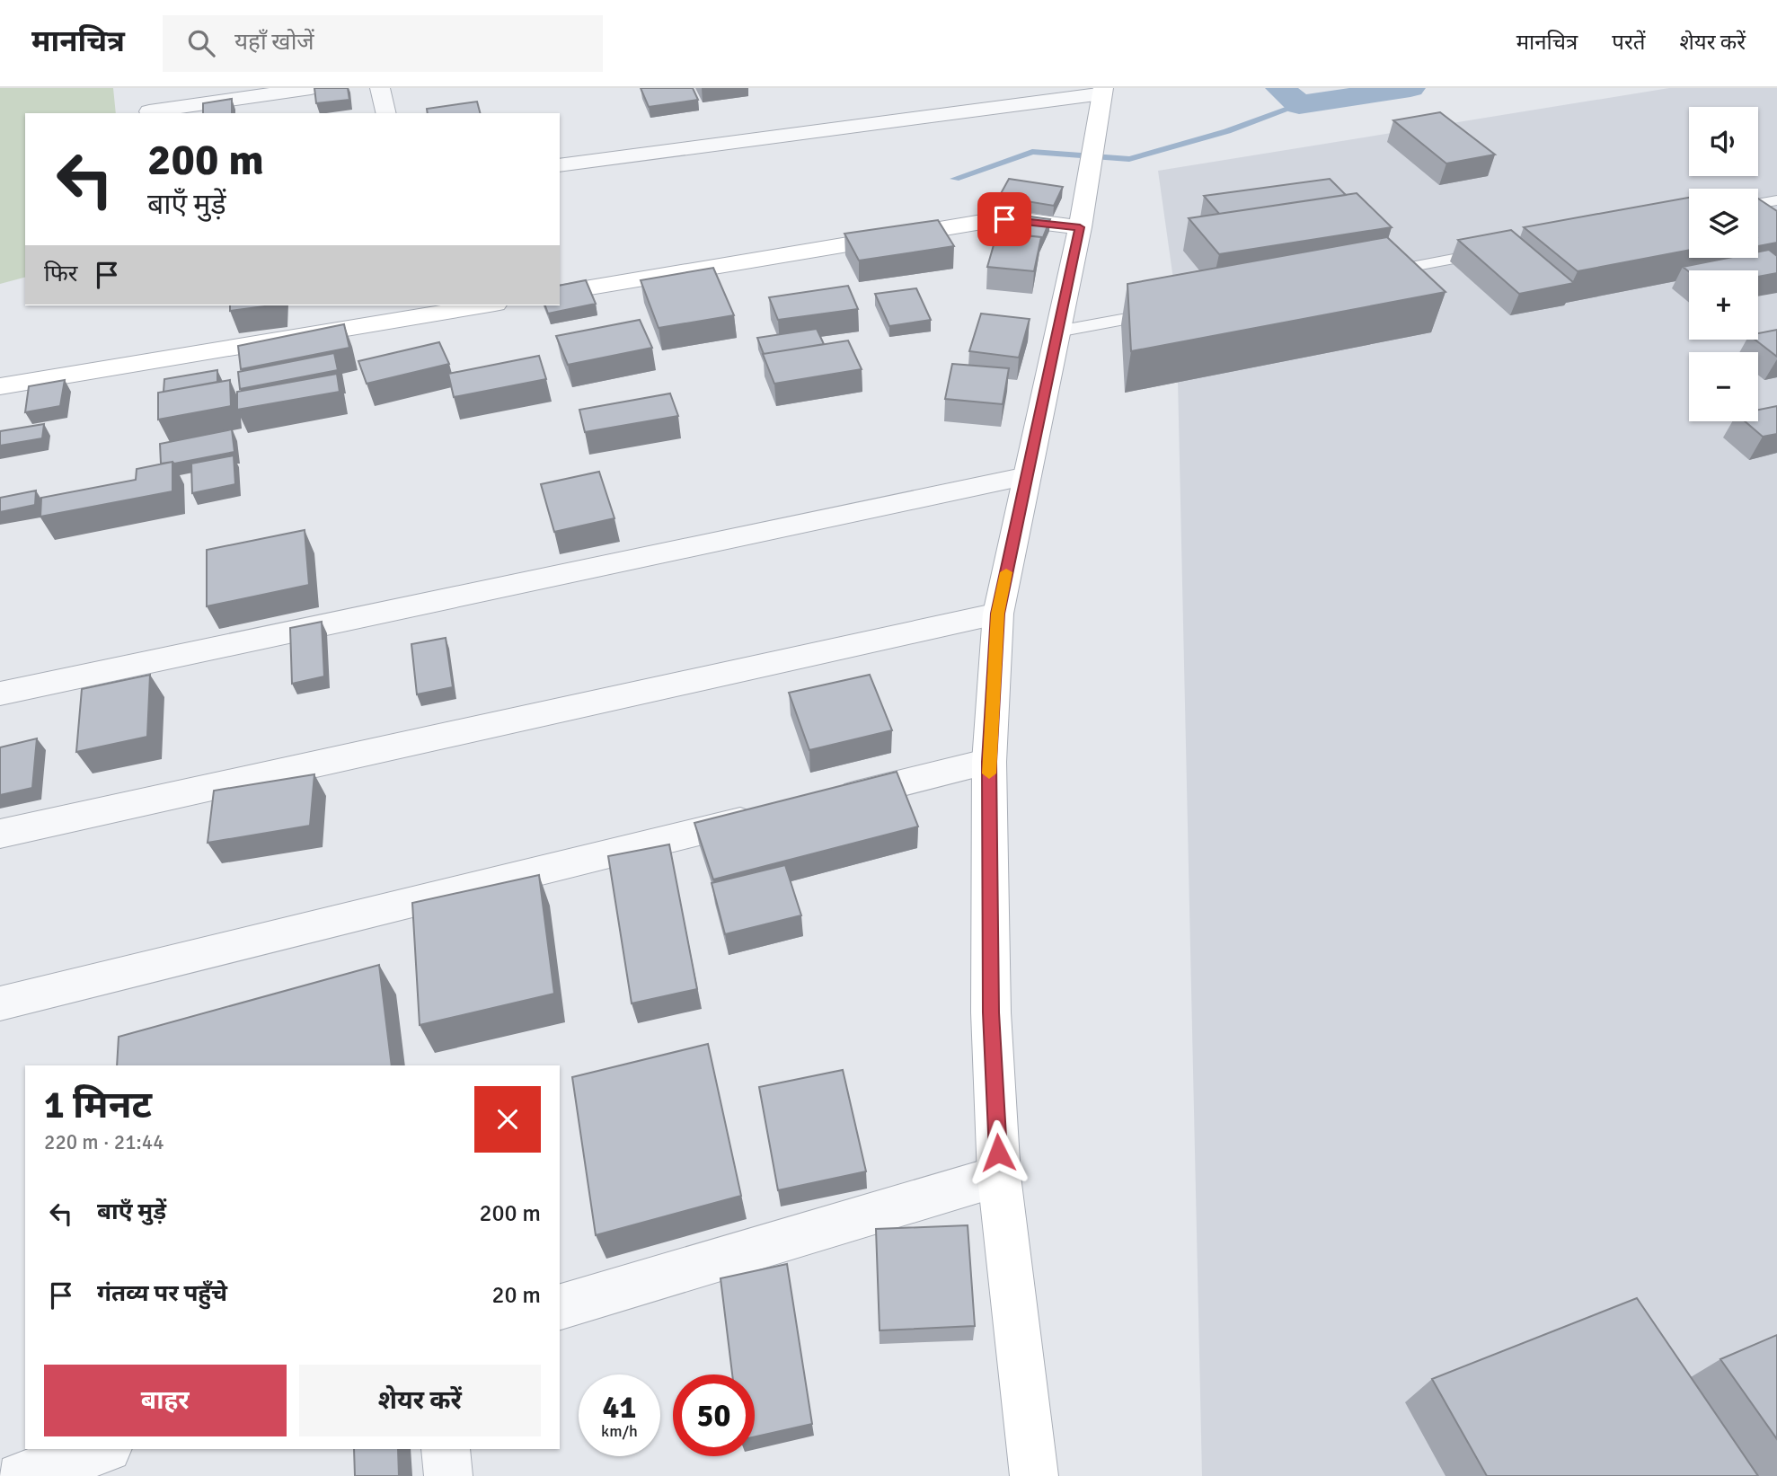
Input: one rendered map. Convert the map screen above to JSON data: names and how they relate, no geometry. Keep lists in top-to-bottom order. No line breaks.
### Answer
{"page":{"header":"मानचित्र","search":"यहाँ खोजें","nav":["मानचित्र","परतें","शेयर करें"],"map_buttons":["+","−"],"turn":["200 m","बाएँ मुड़ें"],"then":"फिर","heading":["1 मिनट","220 m · 21:44"],"list":[{"name":"बाएँ मुड़ें","value":"200 m"},{"name":"गंतव्य पर पहुँचे","value":"20 m"}],"buttons":["बाहर","शेयर करें"],"speed":"41 km/h","limit":"50"}}
